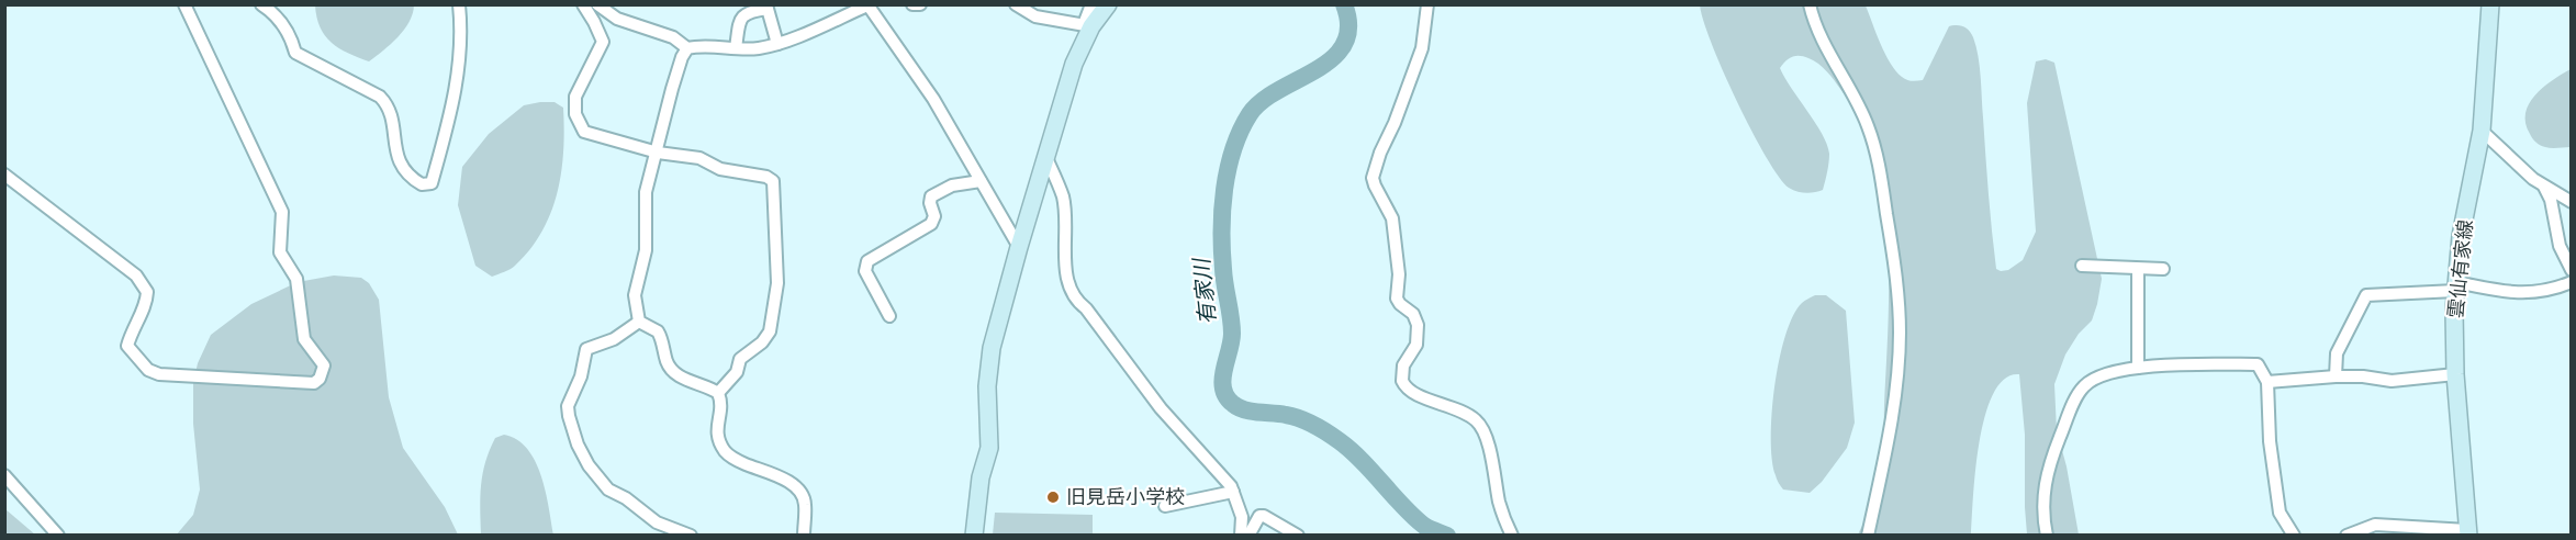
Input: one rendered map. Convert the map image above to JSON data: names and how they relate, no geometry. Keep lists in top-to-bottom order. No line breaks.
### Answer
{"streets":{"street":["雲仙有家線"]},"water":["有家川"],"places":["旧見岳小学校"]}
